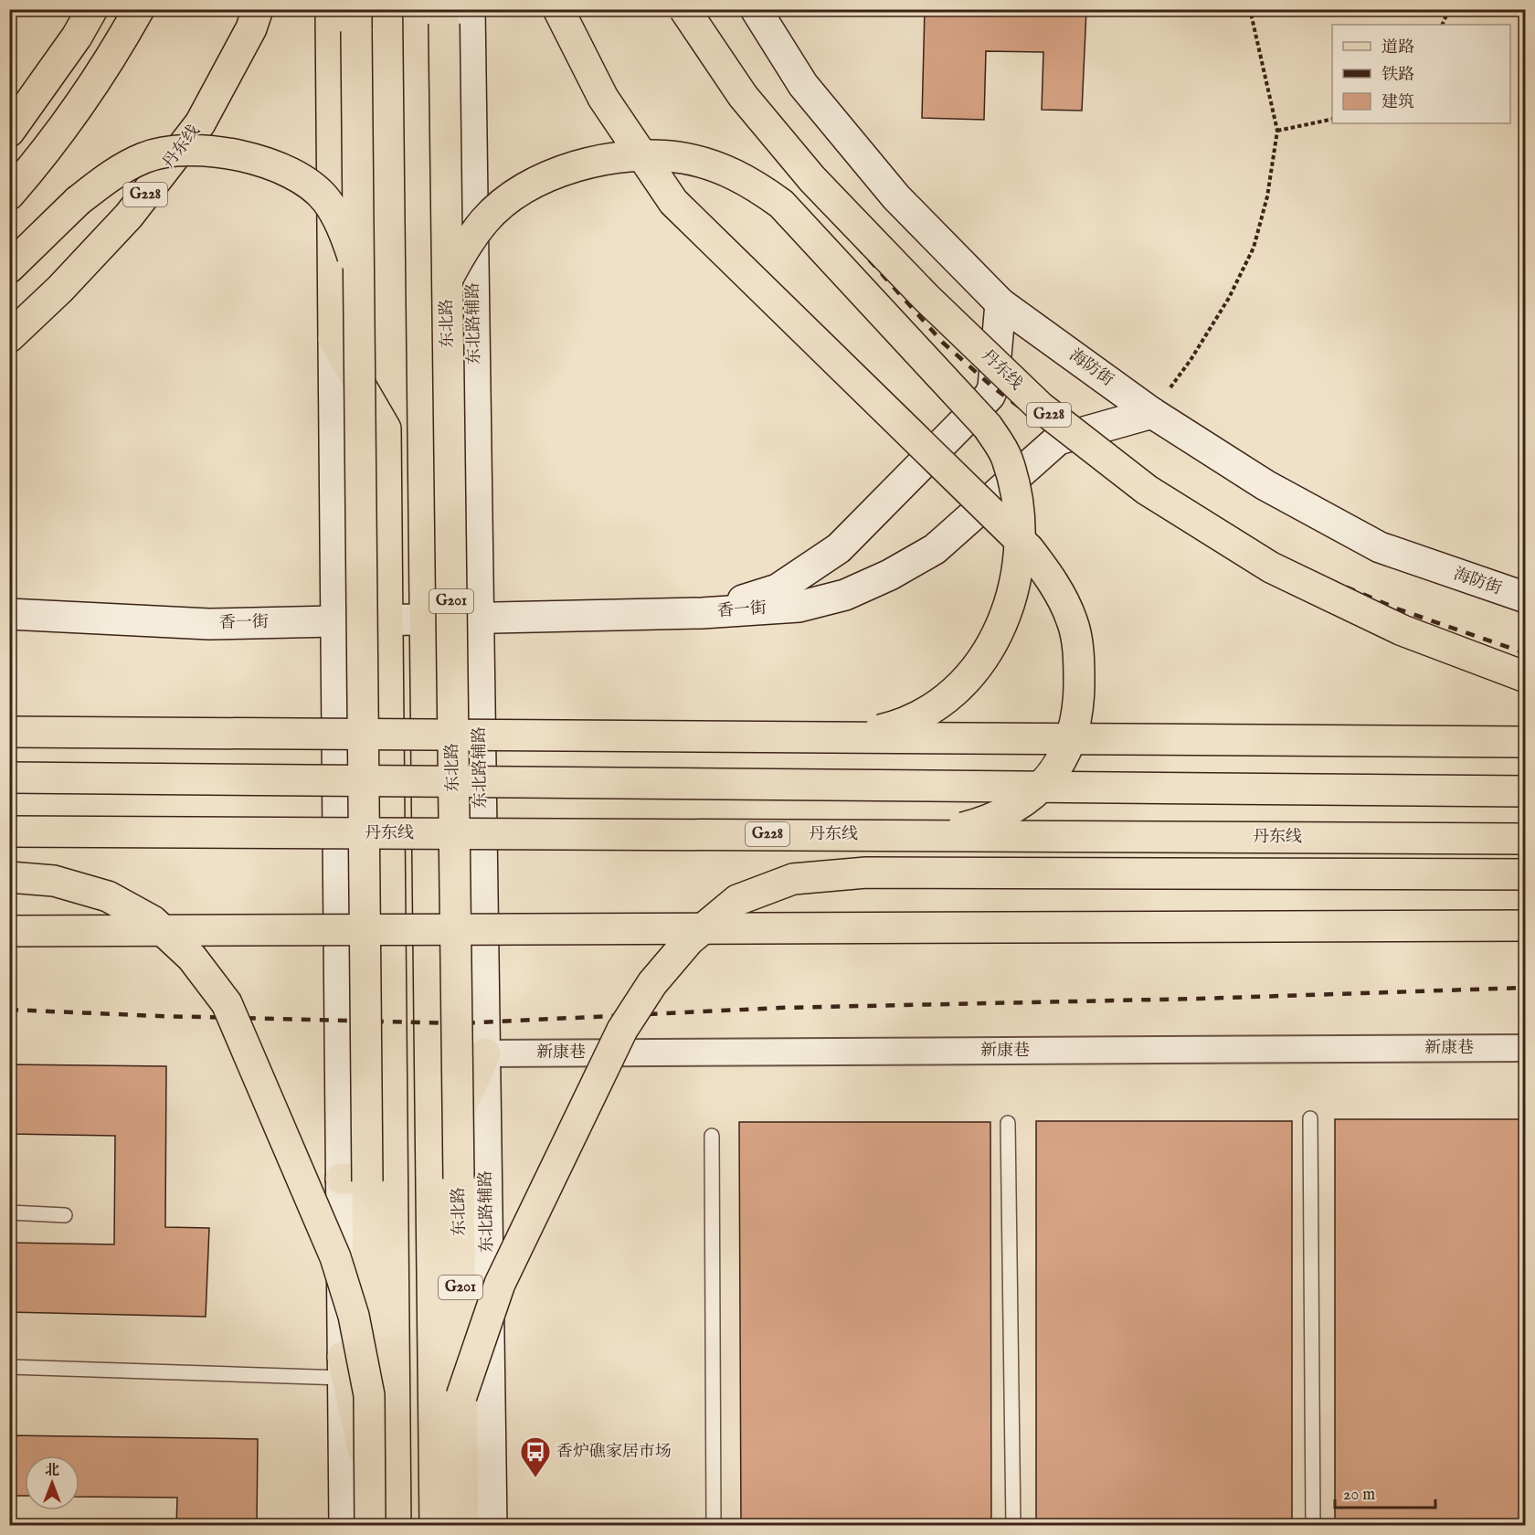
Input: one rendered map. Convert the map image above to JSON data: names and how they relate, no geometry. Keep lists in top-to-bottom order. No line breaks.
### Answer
{"streets":{"main road":["丹东线","G228","东北路","东北路辅路","海防街","G201","香一街"],"street":["新康巷"]},"crossings":[["东北路","香一街"],["东北路辅路","香一街"],["东北路辅路","新康巷"],["海防街","香一街"]],"places":{"bus stop":["香炉礁家居市场"]},"legend":["道路","铁路","建筑"],"scale_bar":"20 m","north":"top"}
